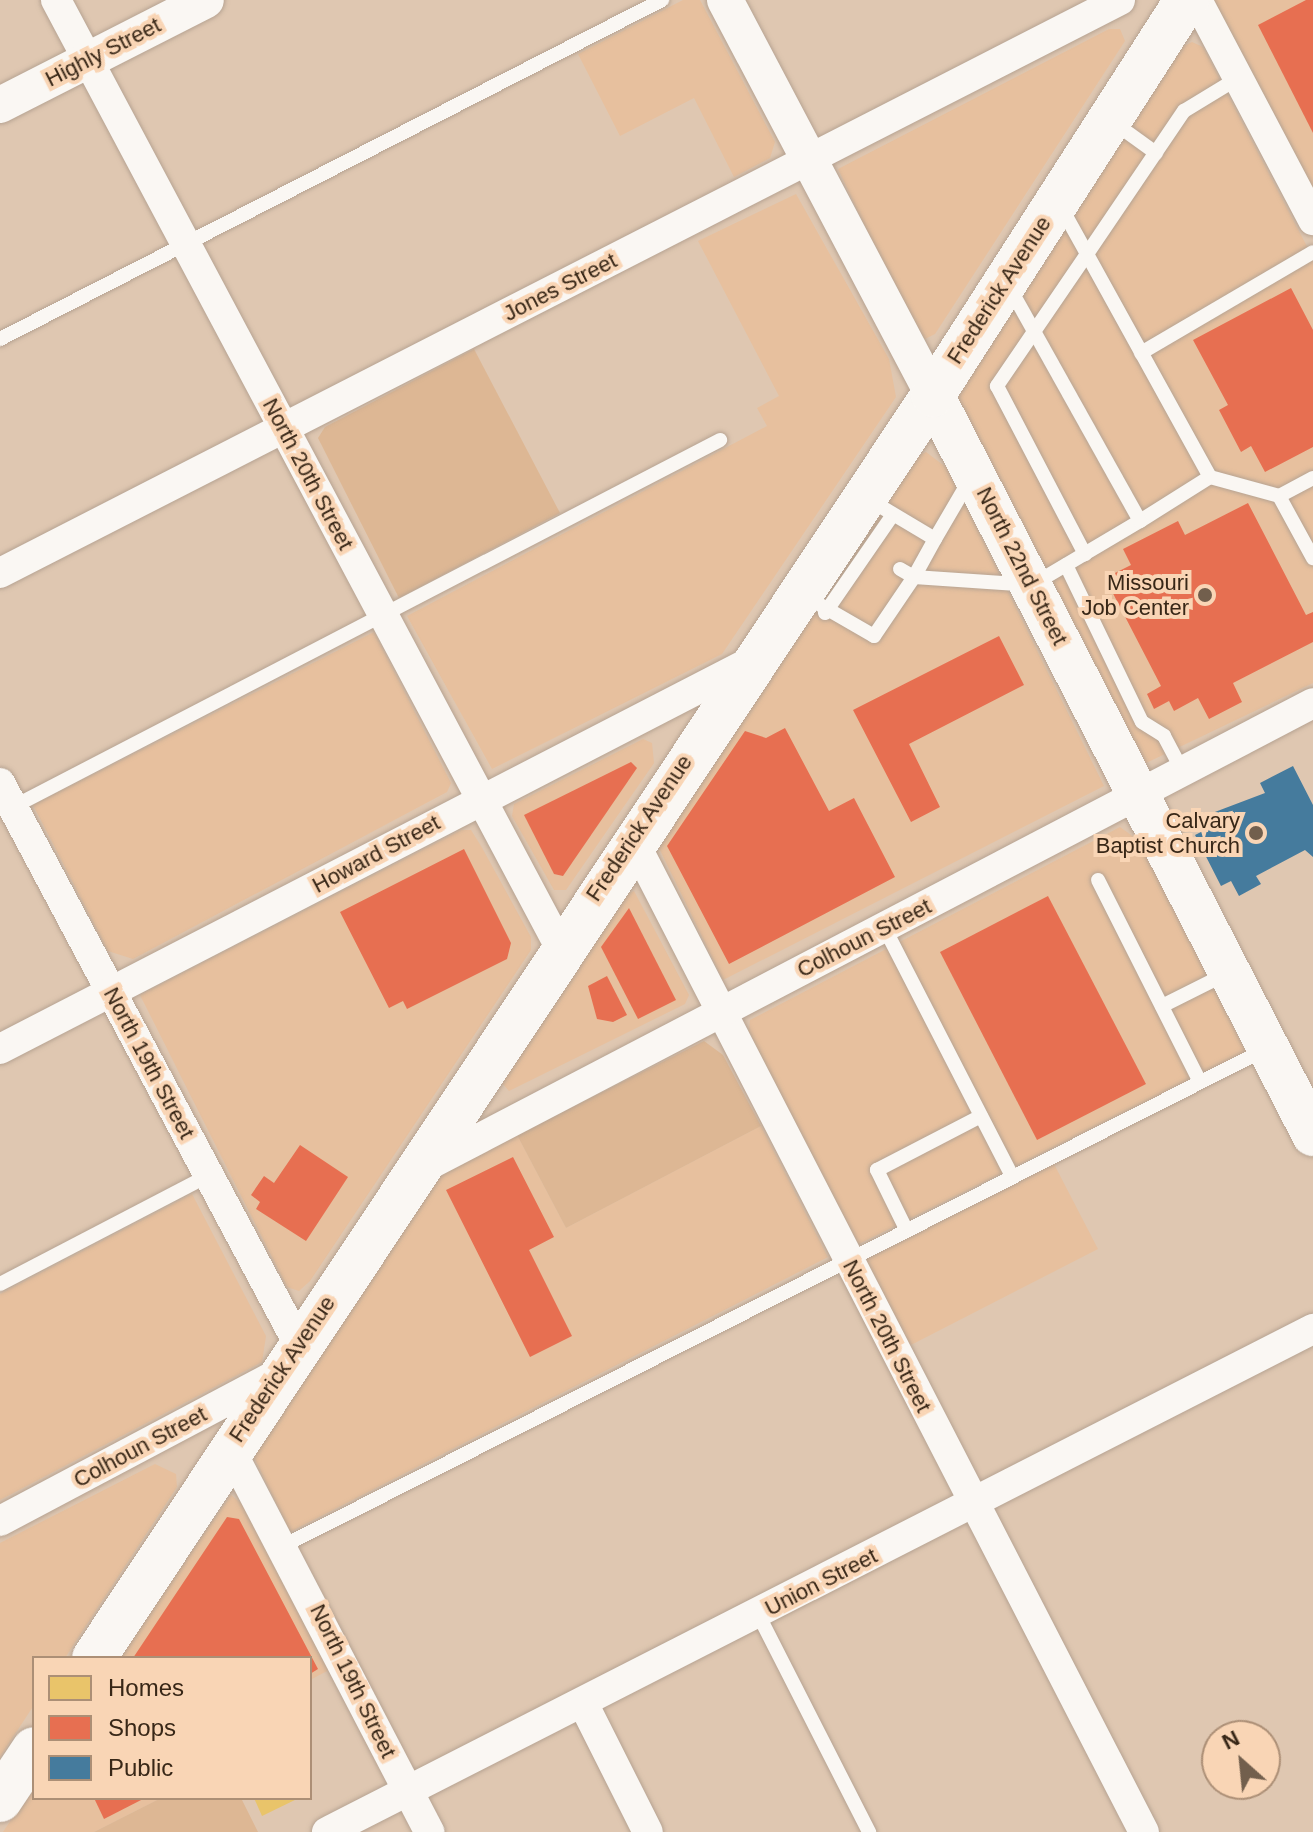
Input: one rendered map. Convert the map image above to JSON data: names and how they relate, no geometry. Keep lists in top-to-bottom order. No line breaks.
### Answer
{"streets":{"main road":["Frederick Avenue","North 22nd Street"],"street":["Highly Street","Jones Street","North 20th Street","Howard Street","Colhoun Street","North 19th Street","Union Street"]},"crossings":[["Highly Street","North 20th Street"],["Jones Street","North 20th Street"],["Jones Street","North 22nd Street"],["Frederick Avenue","North 20th Street"],["Frederick Avenue","North 22nd Street"],["Frederick Avenue","Howard Street"],["Frederick Avenue","Colhoun Street"],["Frederick Avenue","North 19th Street"],["North 20th Street","Howard Street"],["North 20th Street","Colhoun Street"],["North 20th Street","Union Street"],["North 22nd Street","Colhoun Street"],["Howard Street","North 19th Street"],["Colhoun Street","North 19th Street"],["North 19th Street","Union Street"]],"places":["Missouri Job Center","Calvary Baptist Church"],"legend":["Homes","Shops","Public"],"north":"top left"}
